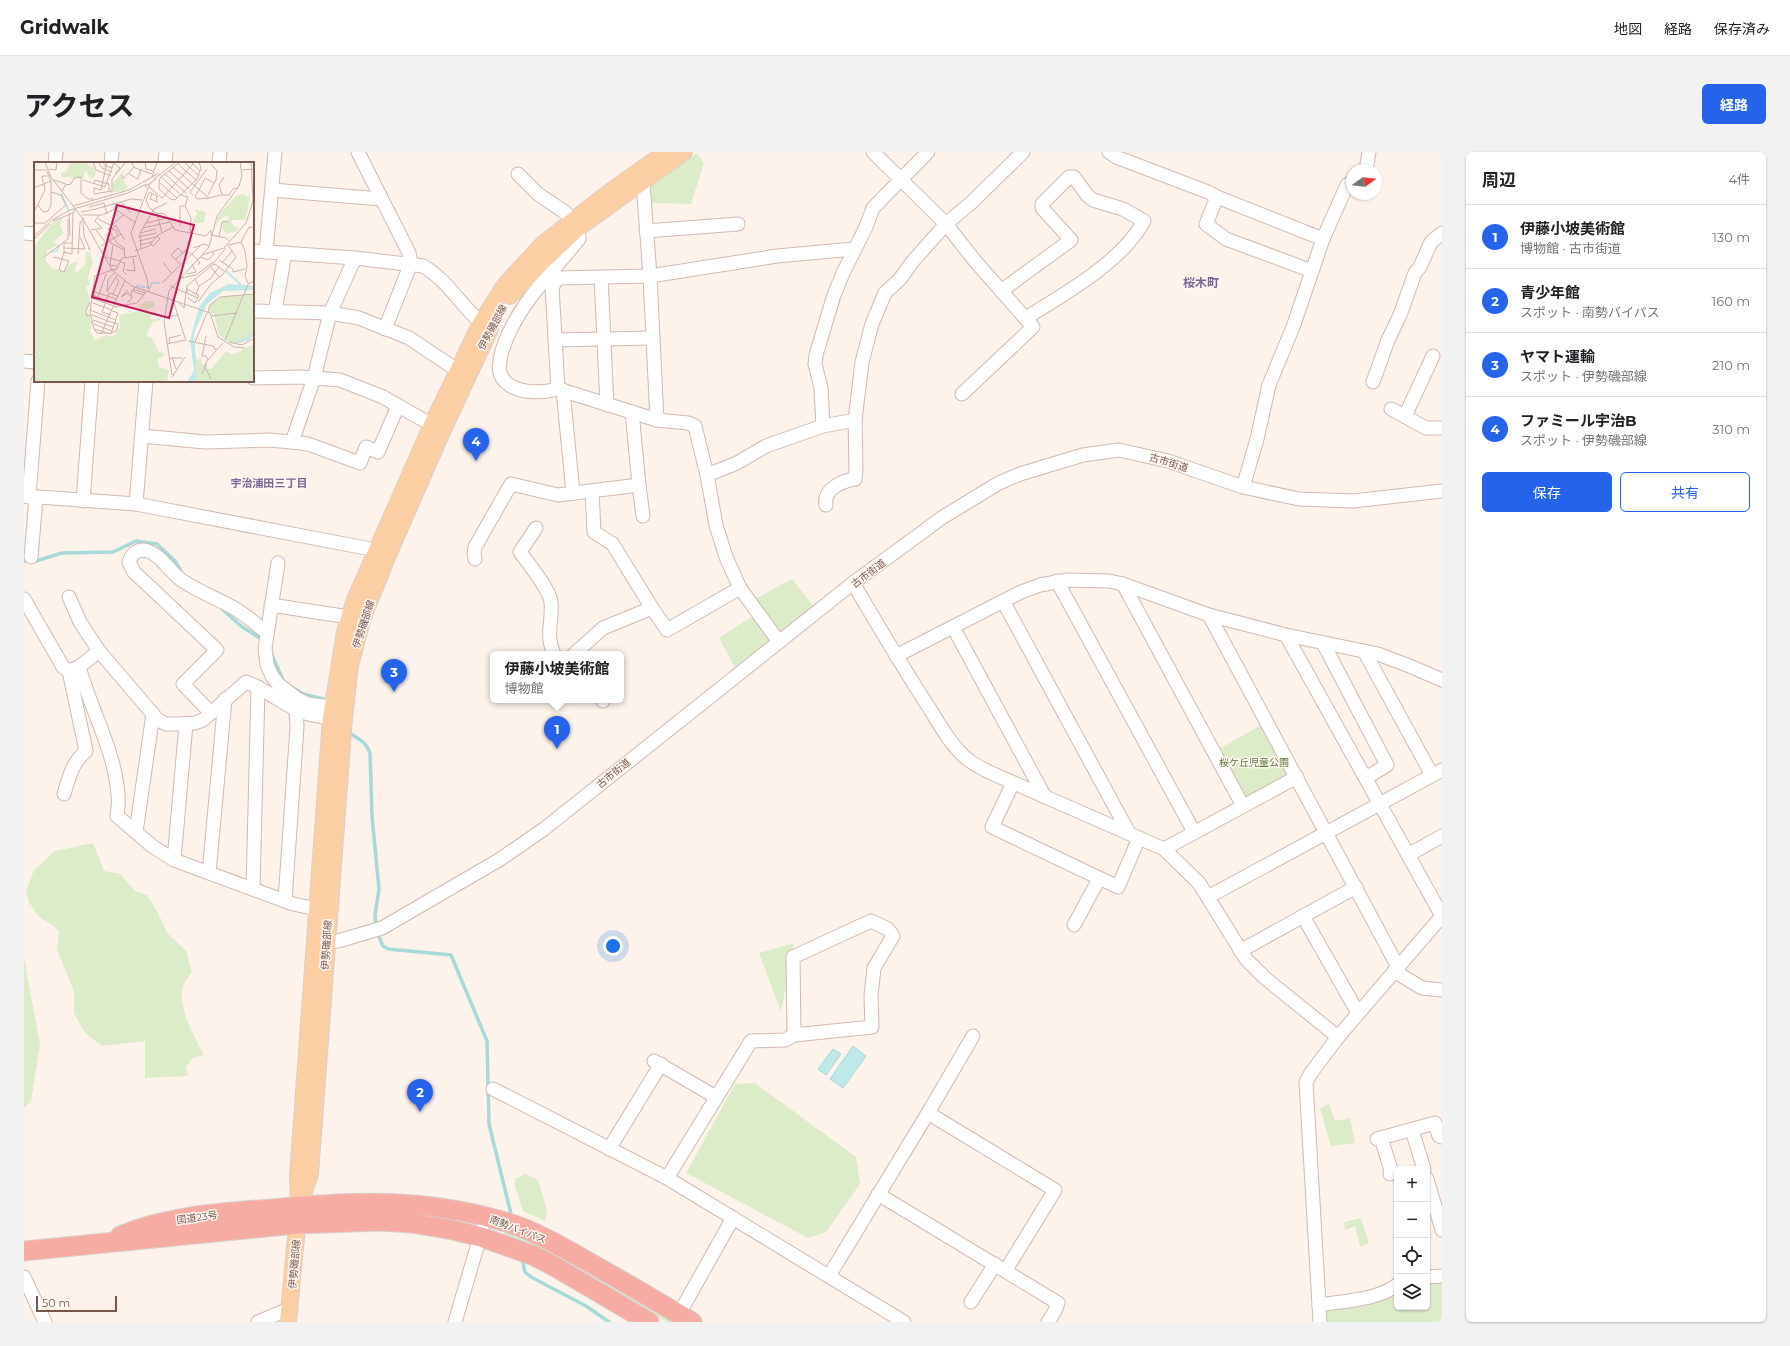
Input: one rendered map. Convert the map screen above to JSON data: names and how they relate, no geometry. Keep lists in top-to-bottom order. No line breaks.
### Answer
{"streets":{"highway":["国道23号","南勢バイパス"],"main road":["伊勢磯部線"],"street":["古市街道"]},"crossings":[["伊勢磯部線","古市街道"],["伊勢磯部線","国道23号"],["伊勢磯部線","南勢バイパス"],["国道23号","南勢バイパス"]],"districts":["桜木町","宇治浦田三丁目"],"parks":["桜ケ丘児童公園"],"scale_bar":"50 m","north":"right","page":{"header":"Gridwalk","nav":["地図","経路","保存済み"],"title":"アクセス","buttons":["経路",["保存","共有"]],"heading":["周辺","4件"],"list":[{"mark":"1","name":"伊藤小坡美術館","note":"博物館 · 古市街道","value":"130 m"},{"mark":"2","name":"青少年館","note":"スポット · 南勢バイパス","value":"160 m"},{"mark":"3","name":"ヤマト運輸","note":"スポット · 伊勢磯部線","value":"210 m"},{"mark":"4","name":"ファミール宇治B","note":"スポット · 伊勢磯部線","value":"310 m"}],"pins":["4","3","1","2"],"popup":["伊藤小坡美術館","博物館"],"map_buttons":["+","−"],"scale":"50 m"}}
